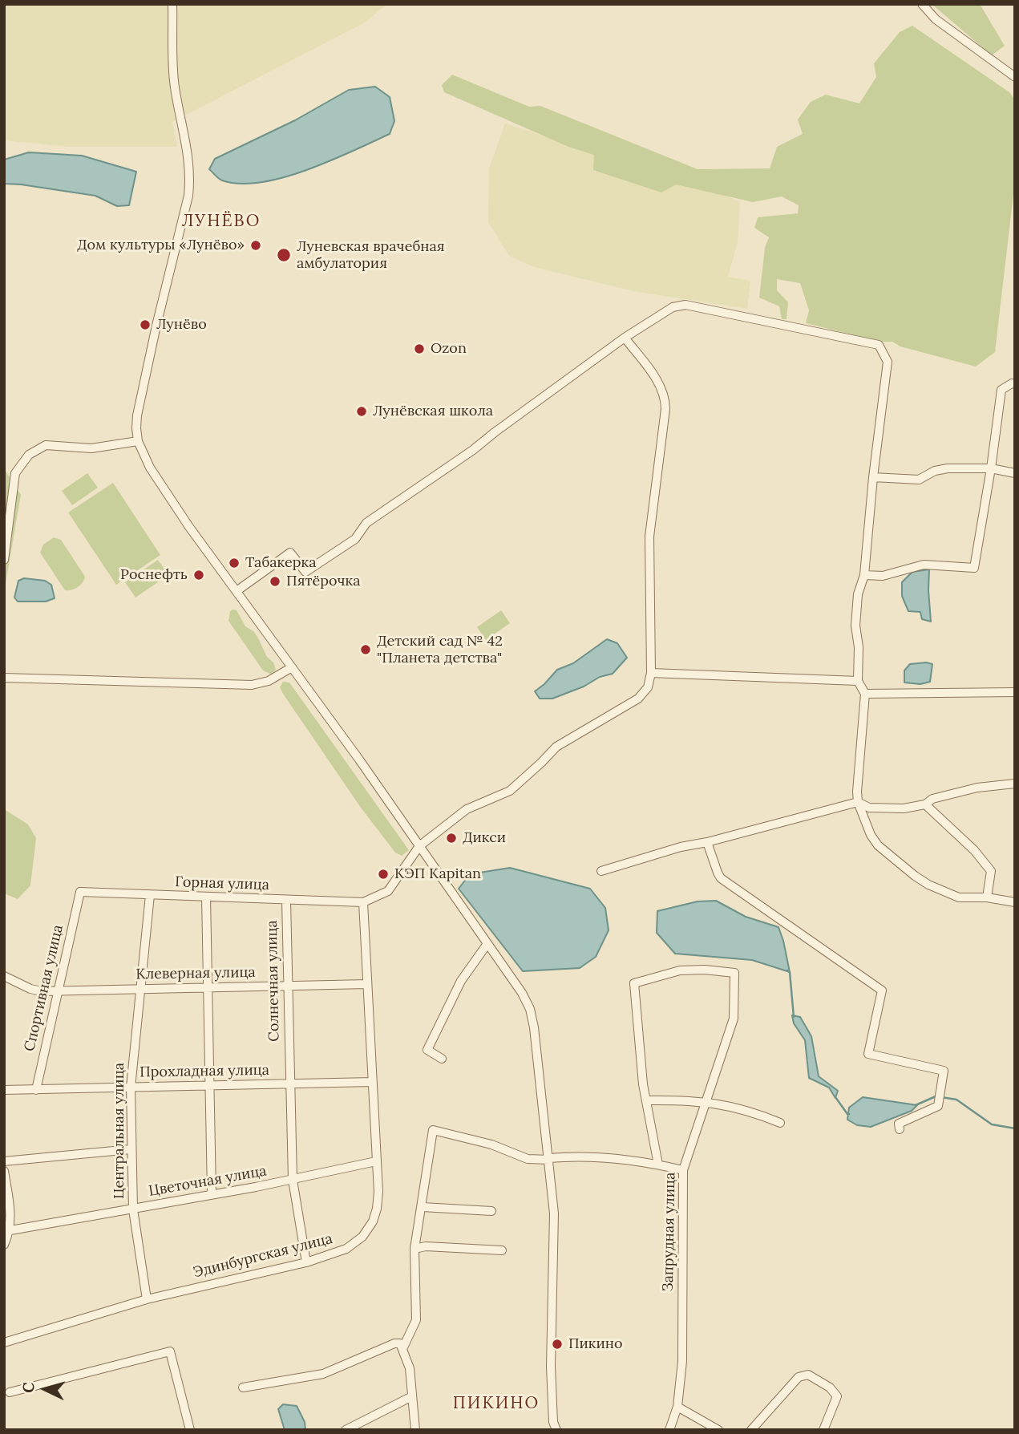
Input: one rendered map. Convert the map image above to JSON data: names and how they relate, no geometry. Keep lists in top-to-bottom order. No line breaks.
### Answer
{"streets":{"street":["Горная улица","Клеверная улица","Солнечная улица","Спортивная улица","Прохладная улица","Центральная улица","Цветочная улица","Запрудная улица","Эдинбургская улица"]},"crossings":[["Горная улица","Солнечная улица"],["Горная улица","Спортивная улица"],["Горная улица","Центральная улица"],["Горная улица","Эдинбургская улица"],["Клеверная улица","Солнечная улица"],["Клеверная улица","Спортивная улица"],["Клеверная улица","Центральная улица"],["Клеверная улица","Эдинбургская улица"],["Солнечная улица","Прохладная улица"],["Солнечная улица","Цветочная улица"],["Солнечная улица","Эдинбургская улица"],["Спортивная улица","Прохладная улица"],["Прохладная улица","Центральная улица"],["Прохладная улица","Эдинбургская улица"],["Центральная улица","Цветочная улица"],["Центральная улица","Эдинбургская улица"],["Цветочная улица","Эдинбургская улица"]],"districts":["ЛУНЁВО","ПИКИНО"],"places":["Дом культуры «Лунёво»","Луневская врачебная амбулатория","Лунёво","Ozon","Лунёвская школа","Табакерка","Роснефть","Пятёрочка","Детский сад № 42 \"Планета детства\"","Дикси","КЭП Kapitan","Пикино"],"north":"left"}
